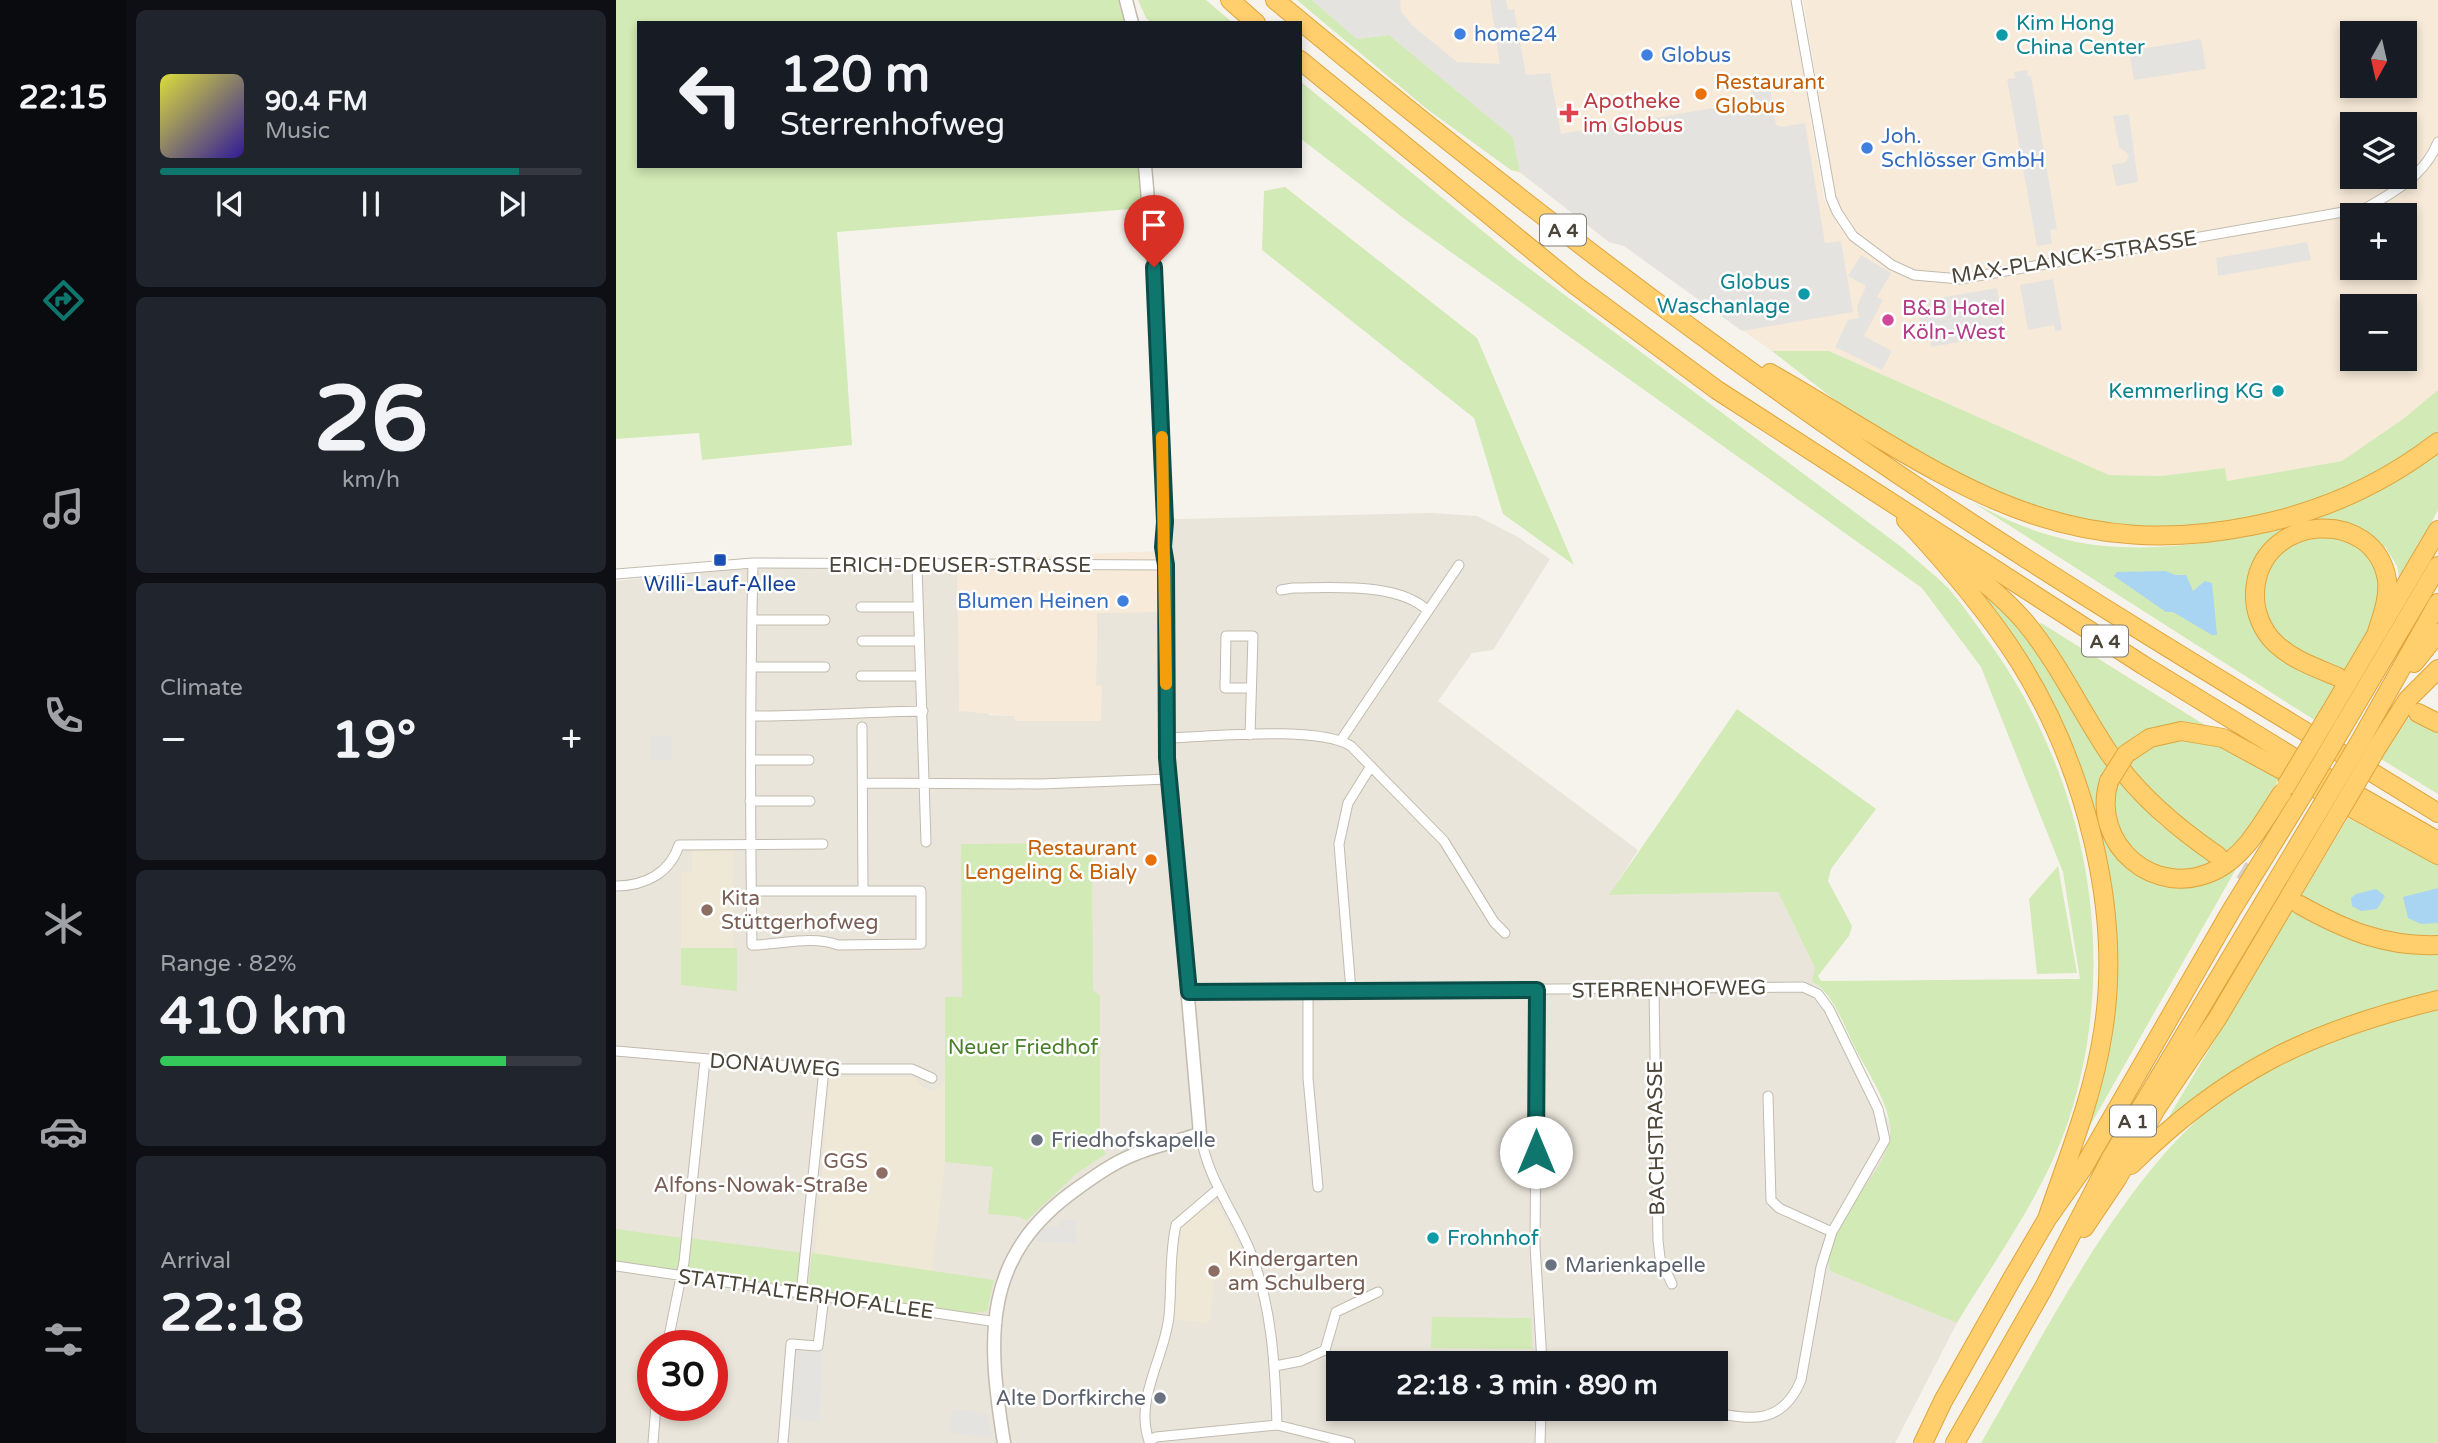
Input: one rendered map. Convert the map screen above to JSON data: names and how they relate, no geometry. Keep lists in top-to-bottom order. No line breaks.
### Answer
{"streets":{"highway":["A 4","A 1"],"street":["MAX-PLANCK-STRASSE","ERICH-DEUSER-STRASSE","STERRENHOFWEG","DONAUWEG","BACHSTRASSE","STATTHALTERHOFALLEE"]},"crossings":[["STERRENHOFWEG","BACHSTRASSE"]],"parks":["Neuer Friedhof"],"places":{"other":["home24","Kim Hong China Center","Globus","Restaurant Globus","Joh. Schlösser GmbH","Globus Waschanlage","B&B Hotel Köln-West","Kemmerling KG","Blumen Heinen","Restaurant Lengeling & Bialy","Kita Stüttgerhofweg","Friedhofskapelle","GGS Alfons-Nowak-Straße","Frohnhof","Marienkapelle","Kindergarten am Schulberg","Alte Dorfkirche"],"health":["Apotheke im Globus"],"transit":["Willi-Lauf-Allee"]},"north":"bottom","page":{"tabs":"22:15","map_buttons":["+","−"],"turn":["120 m","Sterrenhofweg"],"song":["90.4 FM","Music"],"tile":[["26","km/h"],"Climate",["Range · 82%","410 km"],["Arrival","22:18"]],"heat":["−","19°","+"],"limit":"30","trip":"22:18 · 3 min · 890 m"}}
